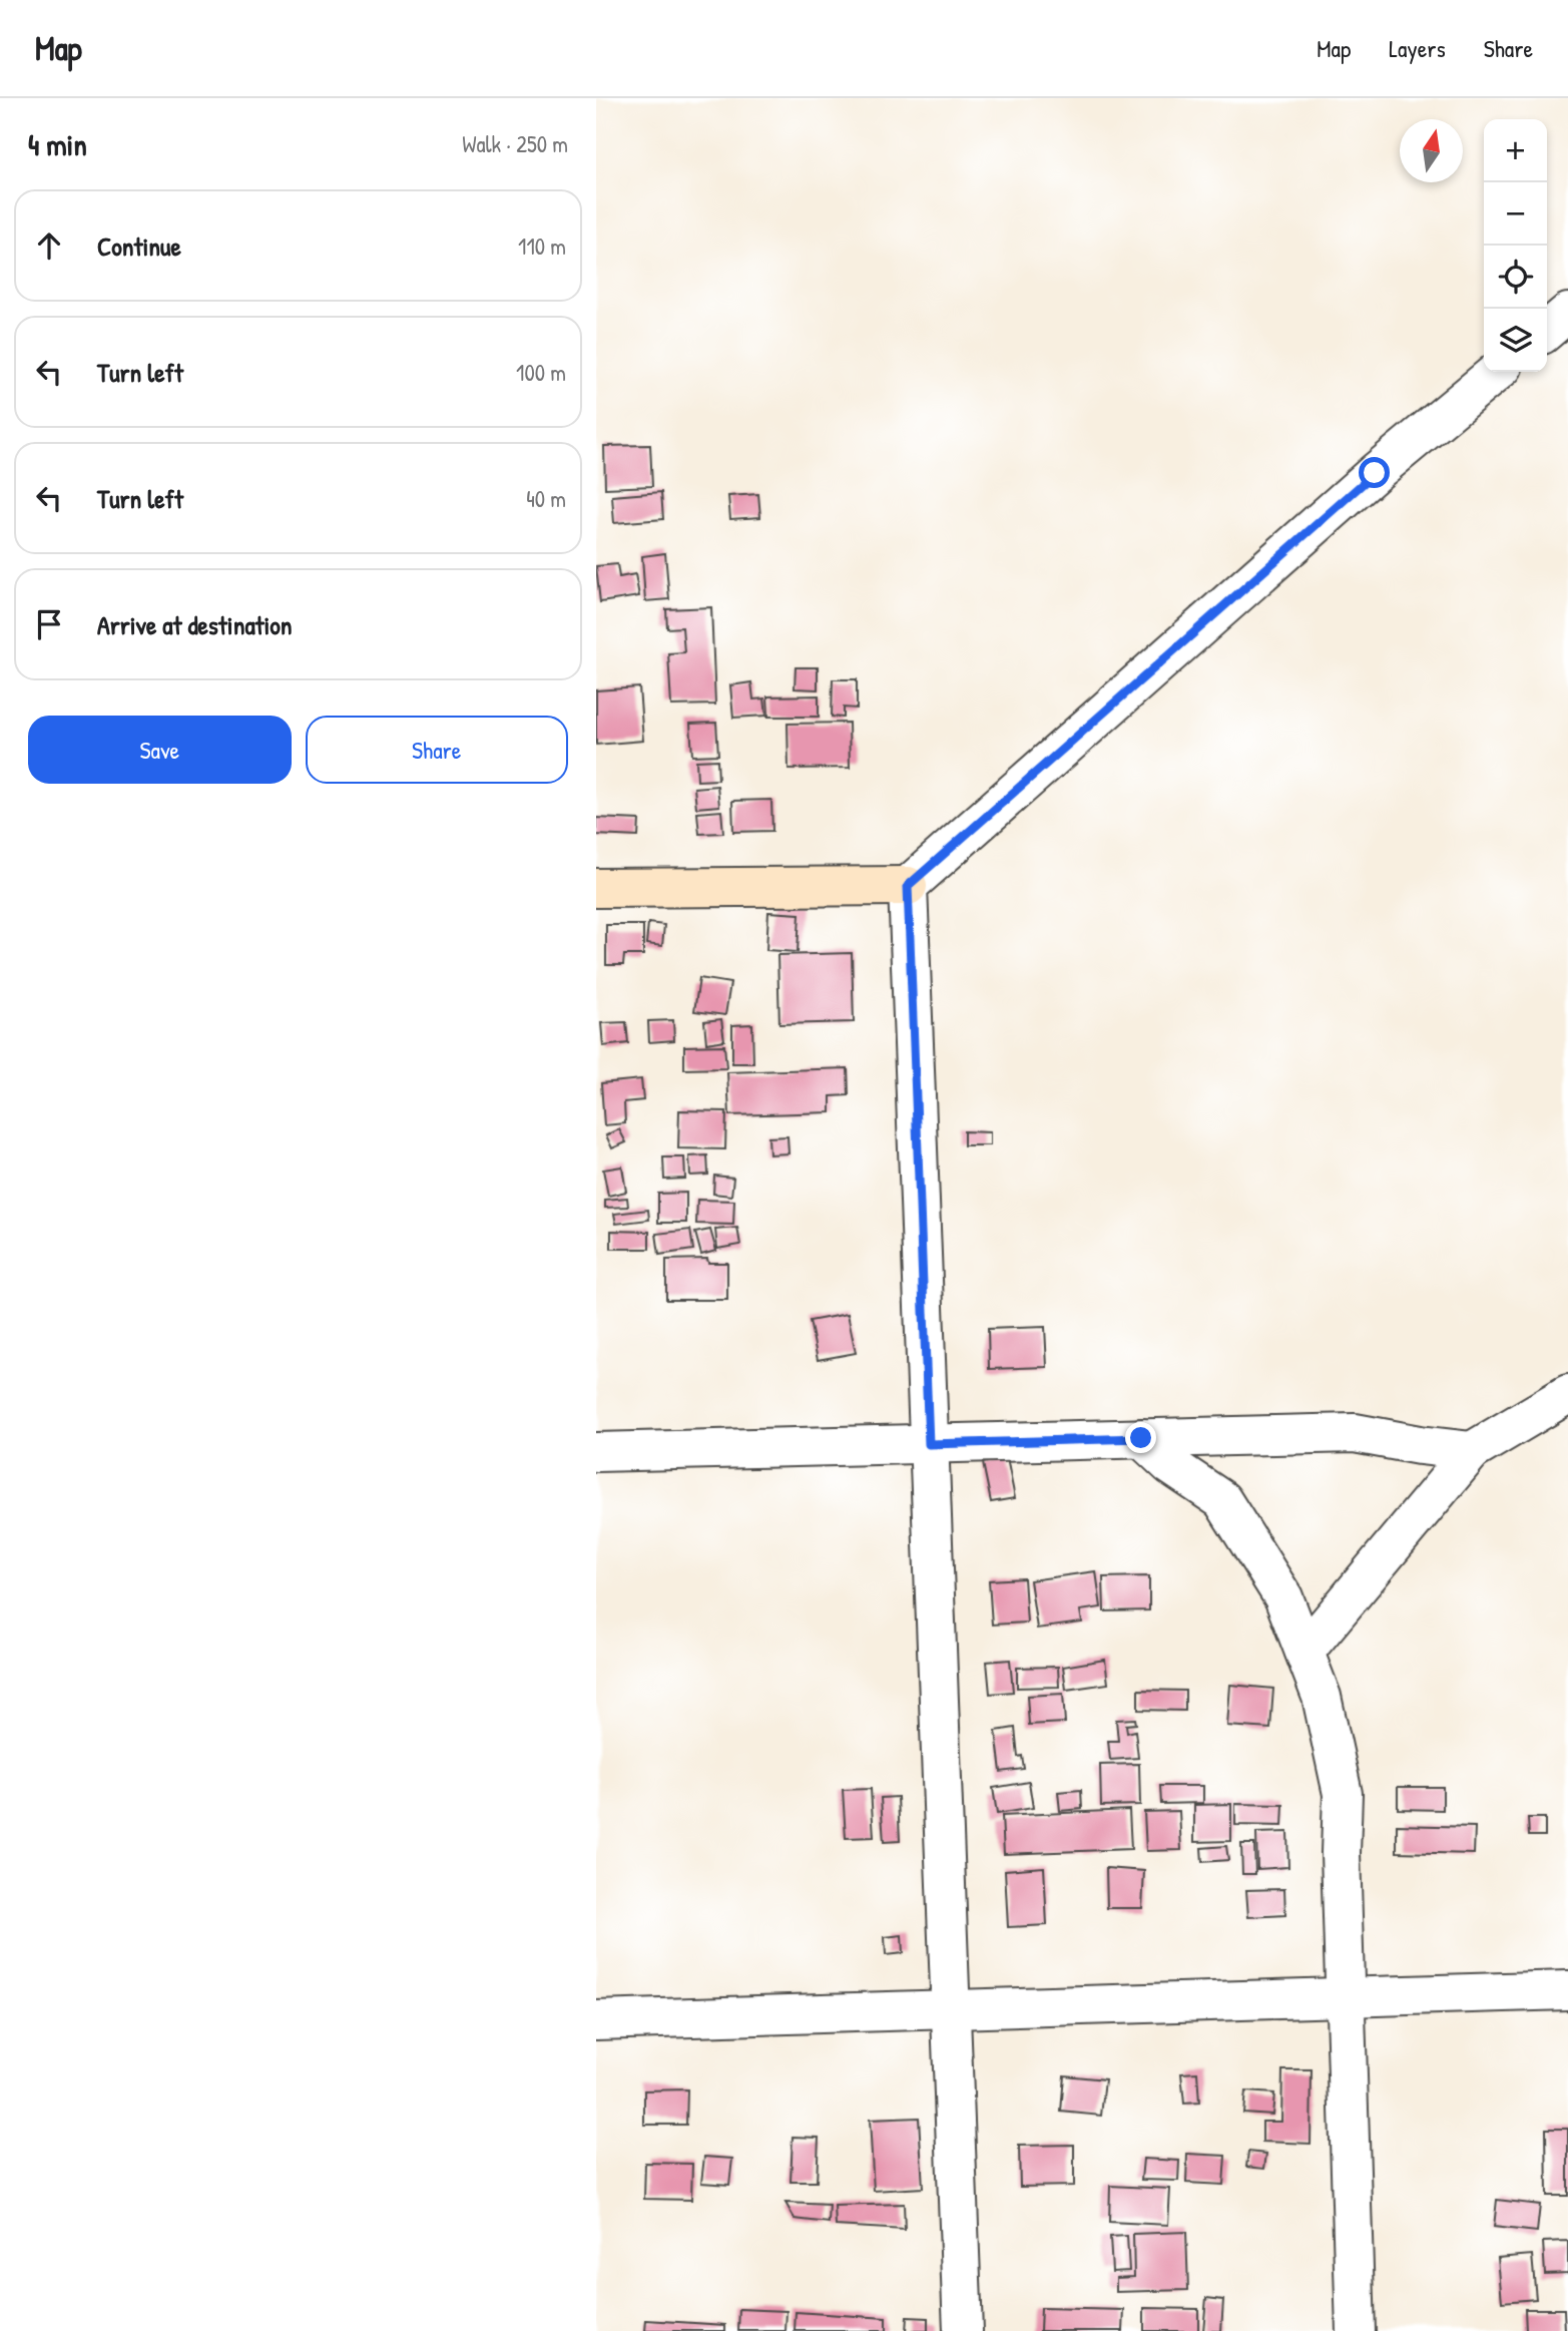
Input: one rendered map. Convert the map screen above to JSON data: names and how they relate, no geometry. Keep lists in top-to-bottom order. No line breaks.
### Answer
{"north":"top","page":{"header":"Map","nav":["Map","Layers","Share"],"heading":["4 min","Walk · 250 m"],"map_buttons":["+","−"],"list":[["Continue","110 m"],["Turn left","100 m"],["Turn left","40 m"],"Arrive at destination"],"buttons":["Save","Share"]}}
